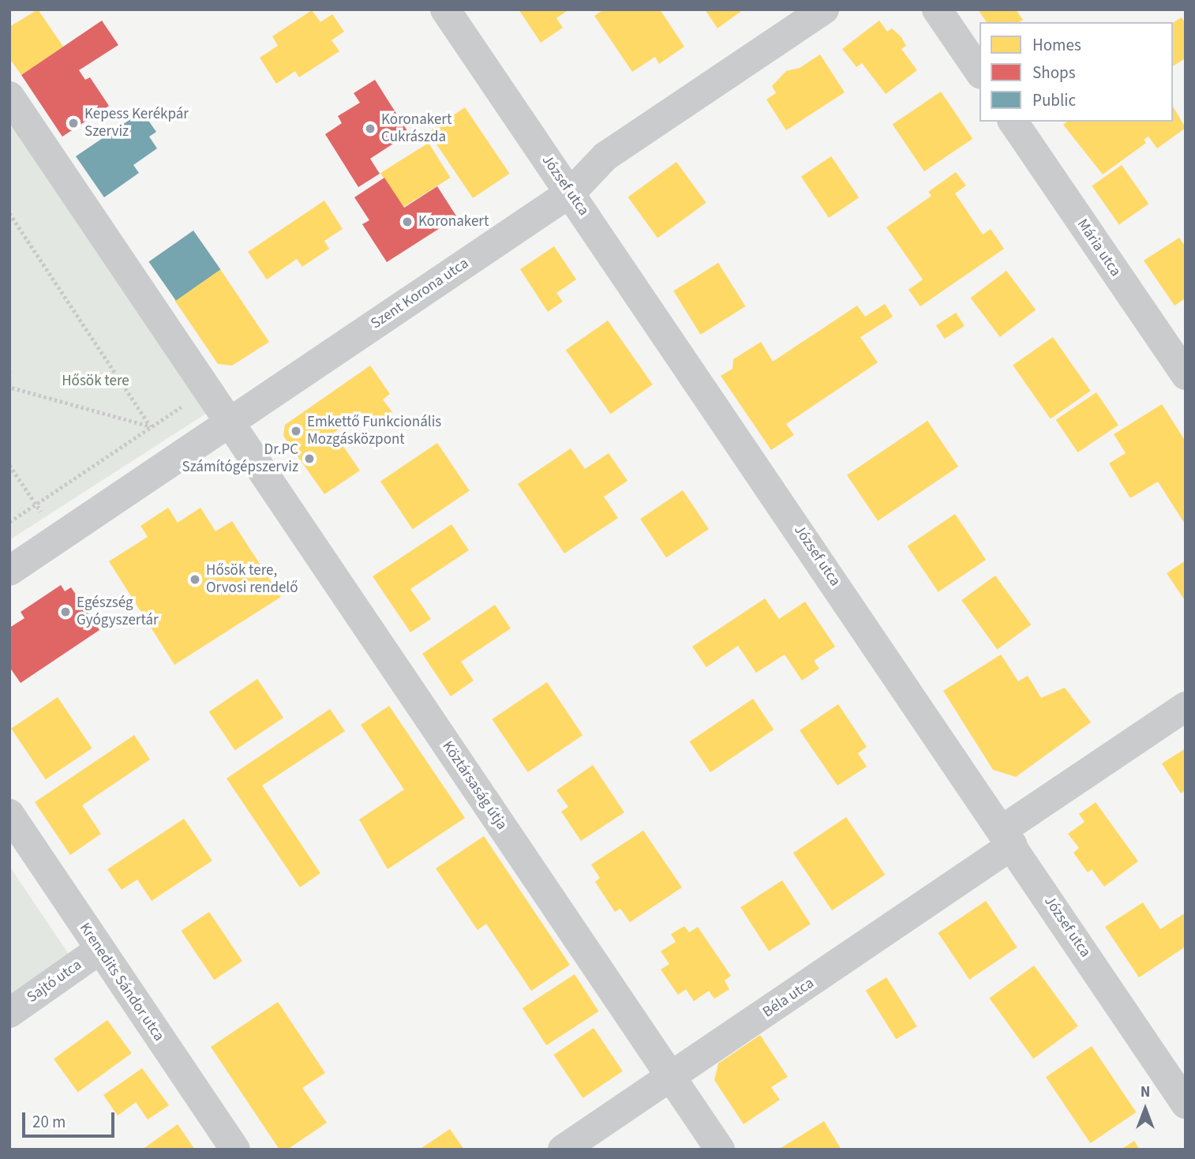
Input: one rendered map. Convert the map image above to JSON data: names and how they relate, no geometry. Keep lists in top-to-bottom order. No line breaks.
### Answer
{"streets":{"street":["József utca","Mária utca","Szent Korona utca","Köztársaság útja","Sajtó utca","Krenedits Sándor utca","Béla utca"]},"crossings":[["József utca","Szent Korona utca"],["József utca","Béla utca"],["Szent Korona utca","Köztársaság útja"],["Köztársaság útja","Béla utca"],["Sajtó utca","Krenedits Sándor utca"]],"parks":["Hősök tere"],"places":["Kepess Kerékpár Szerviz","Koronakert Cukrászda","Koronakert","Emkettő Funkcionális Mozgásközpont","Dr.PC Számítógépszerviz","Hősök tere, Orvosi rendelő","Egészség Gyógyszertár"],"legend":["Homes","Shops","Public"],"scale_bar":"20 m","north":"top"}
